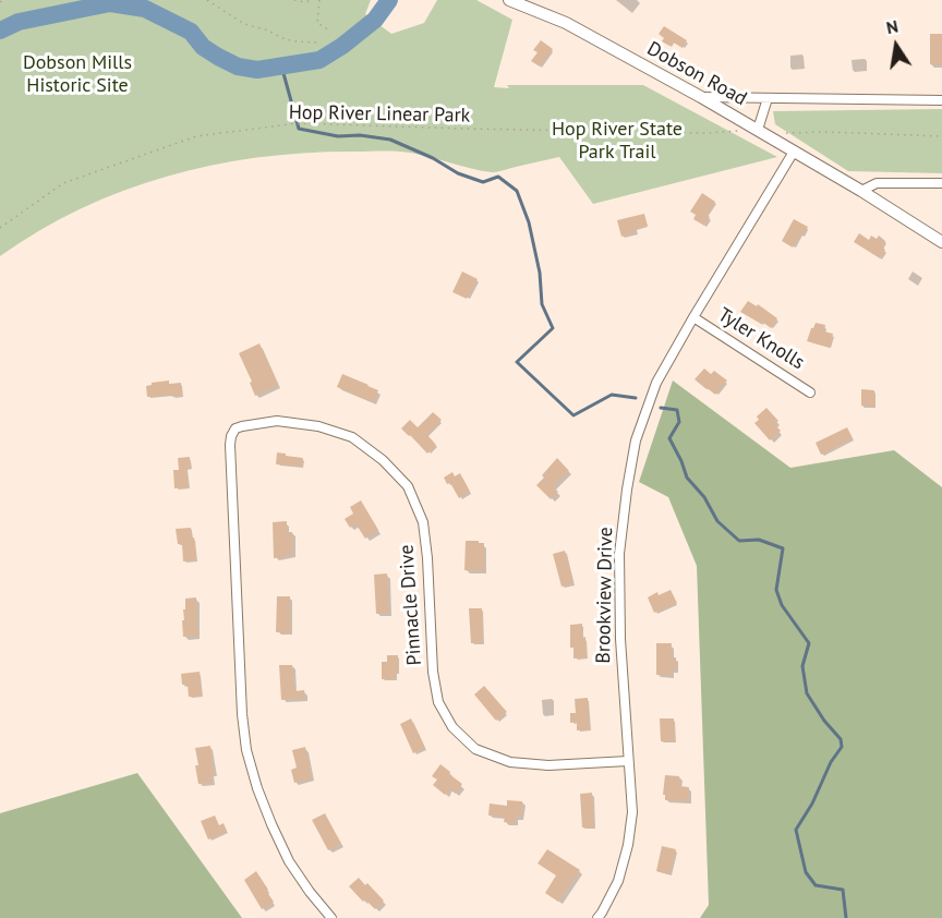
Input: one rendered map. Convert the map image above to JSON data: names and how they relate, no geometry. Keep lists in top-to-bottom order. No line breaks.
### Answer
{"streets":{"street":["Dobson Road","Tyler Knolls","Brookview Drive","Pinnacle Drive"],"path":["Hop River Linear Park"]},"crossings":[["Dobson Road","Brookview Drive"],["Tyler Knolls","Brookview Drive"],["Brookview Drive","Pinnacle Drive"]],"parks":["Dobson Mills Historic Site","Hop River State Park Trail"],"north":"top"}
